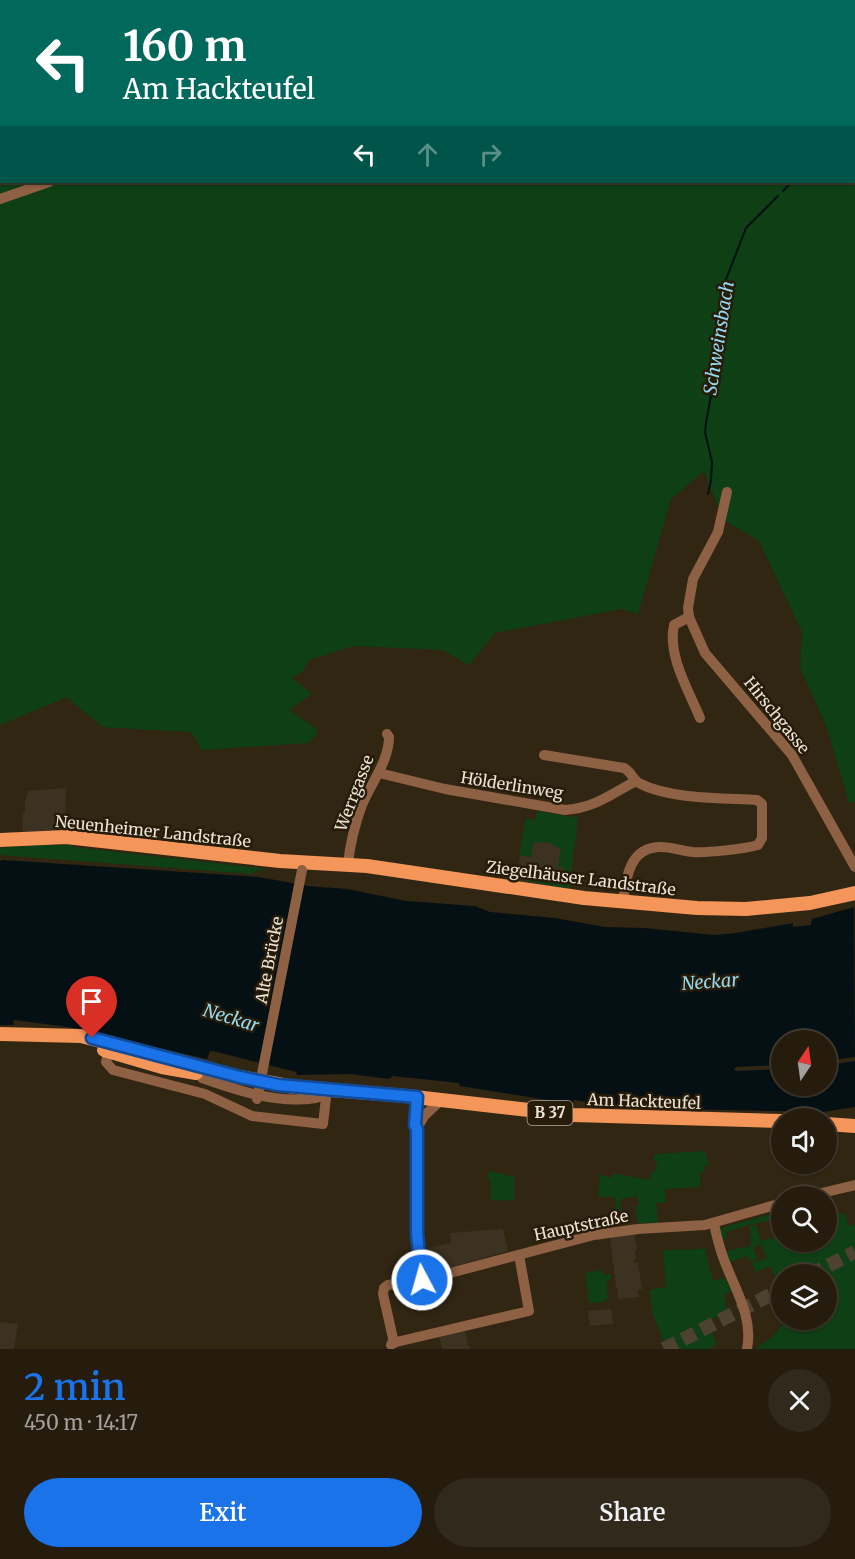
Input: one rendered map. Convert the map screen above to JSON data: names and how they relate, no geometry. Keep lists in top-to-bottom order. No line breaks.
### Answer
{"streets":{"main road":["Neuenheimer Landstraße","Ziegelhäuser Landstraße","Am Hackteufel","B 37"],"street":["Hirschgasse","Hölderlinweg","Werrgasse","Alte Brücke","Hauptstraße"]},"crossings":[["Hölderlinweg","Werrgasse"],["Werrgasse","Ziegelhäuser Landstraße"],["Neuenheimer Landstraße","Ziegelhäuser Landstraße"],["Neuenheimer Landstraße","Alte Brücke"],["Ziegelhäuser Landstraße","Alte Brücke"],["Am Hackteufel","B 37"]],"water":["Schweinsbach","Neckar"],"north":"top","page":{"turn":["160 m","Am Hackteufel"],"heading":["2 min","450 m · 14:17"],"buttons":["Exit","Share"]}}
